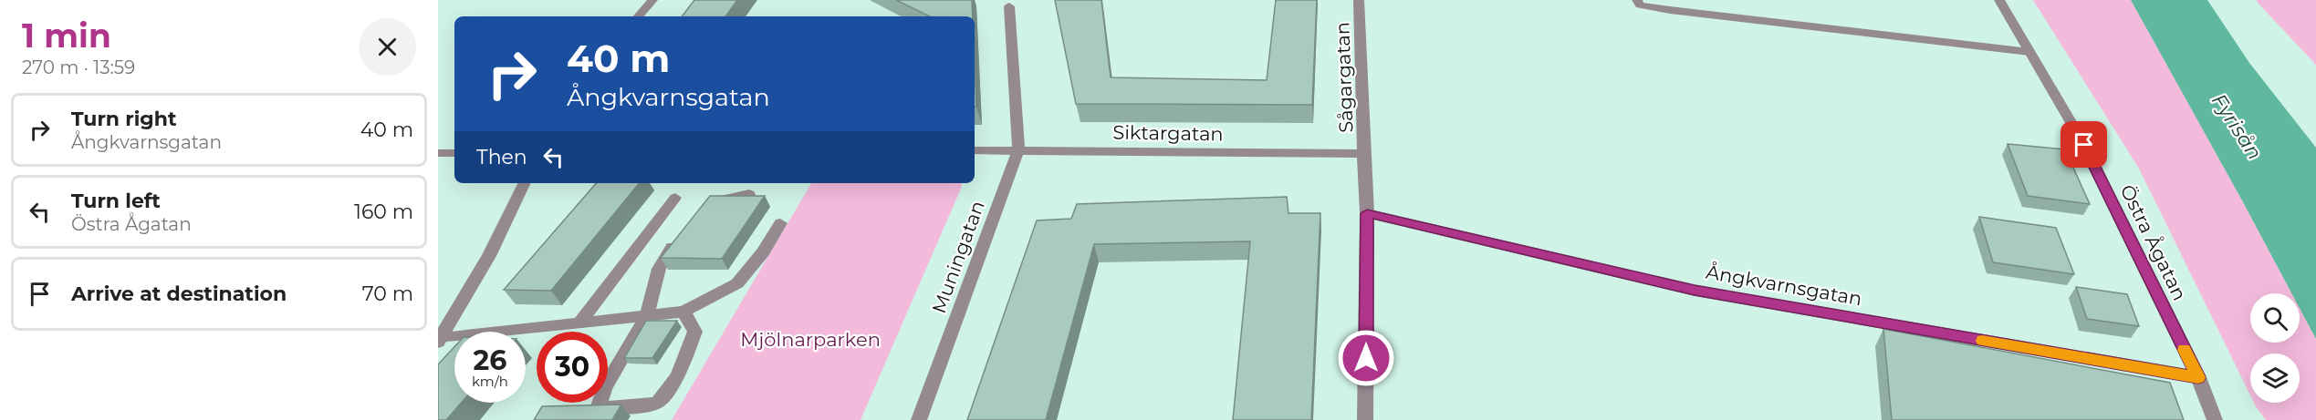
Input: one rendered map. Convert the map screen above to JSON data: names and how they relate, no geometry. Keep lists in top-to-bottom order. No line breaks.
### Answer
{"streets":{"street":["Sågargatan","Siktargatan","Östra Ågatan","Muningatan","Ångkvarnsgatan"]},"crossings":[["Sågargatan","Siktargatan"],["Siktargatan","Muningatan"],["Östra Ågatan","Ångkvarnsgatan"]],"water":["Fyrisån"],"parks":["Mjölnarparken"],"page":{"heading":["1 min","270 m · 13:59"],"turn":["40 m","Ångkvarnsgatan"],"list":[{"name":"Turn right","note":"Ångkvarnsgatan","value":"40 m"},{"name":"Turn left","note":"Östra Ågatan","value":"160 m"},{"name":"Arrive at destination","value":"70 m"}],"then":"Then","speed":"26 km/h","limit":"30"}}
